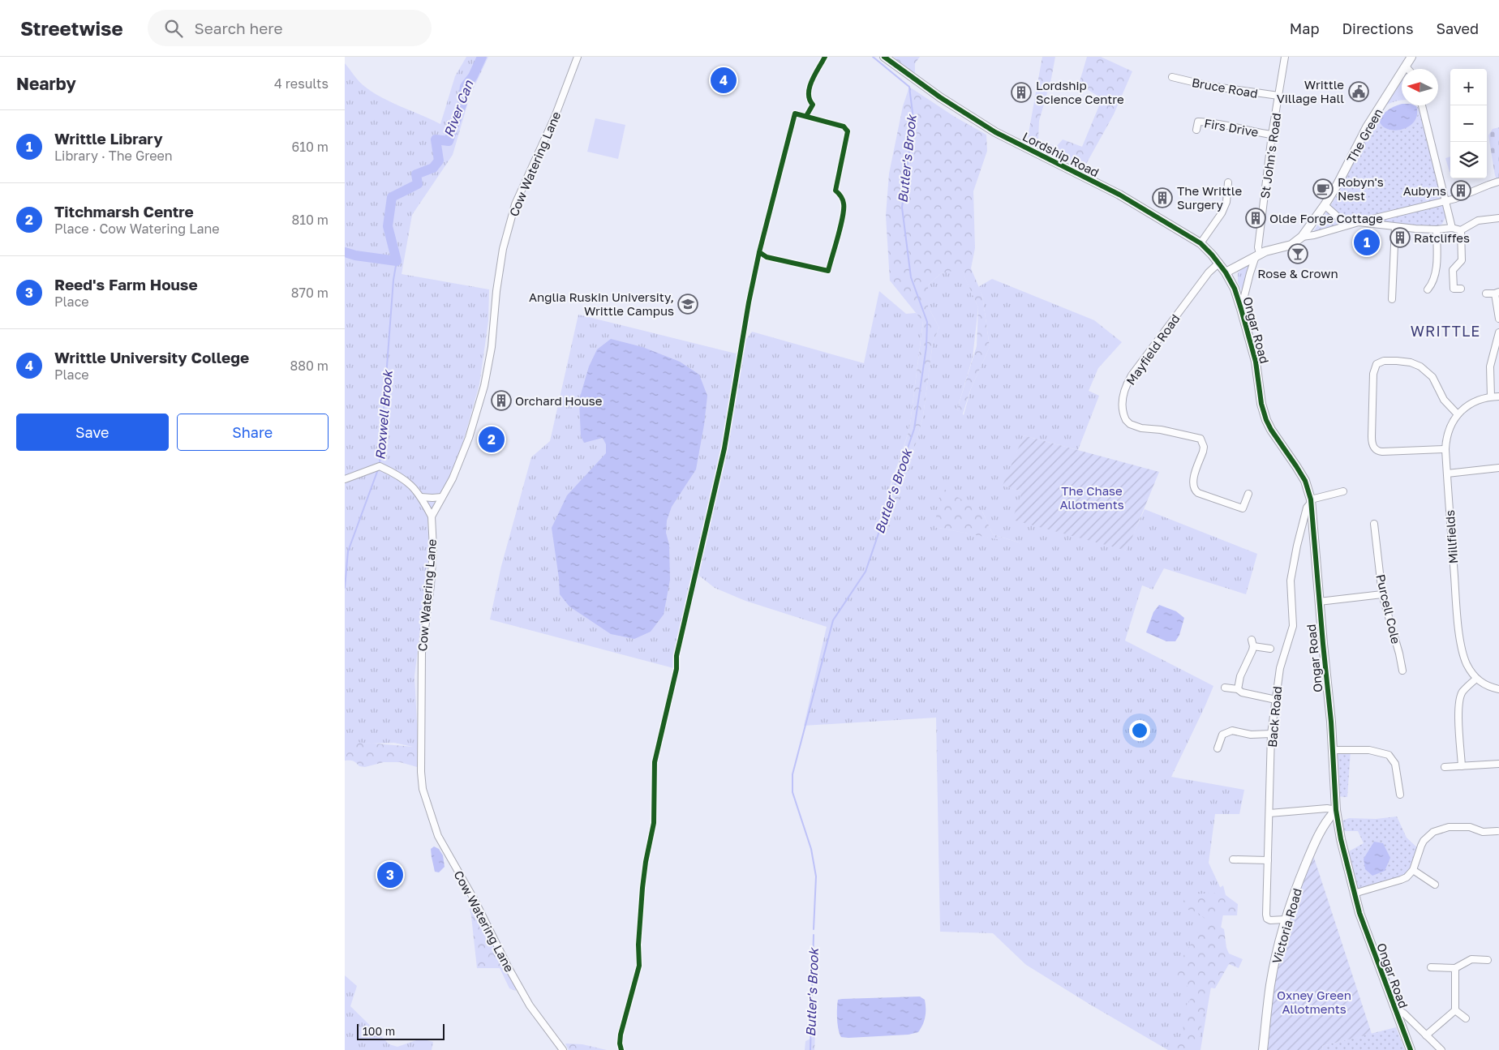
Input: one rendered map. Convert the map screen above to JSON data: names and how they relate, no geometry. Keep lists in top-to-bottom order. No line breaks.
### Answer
{"streets":{"street":["Bruce Road","Firs Drive","The Green","Lordship Road","St John's Road","Cow Watering Lane","Ongar Road","Mayfield Road","Millfields","Purcell Cole","Back Road","Victoria Road"]},"crossings":[["Bruce Road","St John's Road"],["Firs Drive","St John's Road"],["The Green","Lordship Road"],["The Green","St John's Road"],["The Green","Ongar Road"],["Lordship Road","Ongar Road"],["Lordship Road","Mayfield Road"],["St John's Road","Ongar Road"],["Ongar Road","Back Road"],["Ongar Road","Victoria Road"],["Back Road","Victoria Road"]],"districts":["WRITTLE"],"water":["River Can","Butler's Brook","Roxwell Brook"],"parks":["The Chase Allotments","Oxney Green Allotments"],"places":{"public building":["Writtle Village Hall"],"building":["Lordship Science Centre","Aubyns","The Writtle Surgery","Olde Forge Cottage","Ratcliffes","Orchard House"],"cafe":["Robyn's Nest"],"bar":["Rose & Crown"],"school or university":["Anglia Ruskin University, Writtle Campus"]},"scale_bar":"100 m","north":"left","page":{"header":"Streetwise","search":"Search here","nav":["Map","Directions","Saved"],"heading":["Nearby","4 results"],"pins":["4","1","2","3"],"map_buttons":["+","−"],"list":[{"mark":"1","name":"Writtle Library","note":"Library · The Green","value":"610 m"},{"mark":"2","name":"Titchmarsh Centre","note":"Place · Cow Watering Lane","value":"810 m"},{"mark":"3","name":"Reed's Farm House","note":"Place","value":"870 m"},{"mark":"4","name":"Writtle University College","note":"Place","value":"880 m"}],"buttons":["Save","Share"],"scale":"100 m"}}
